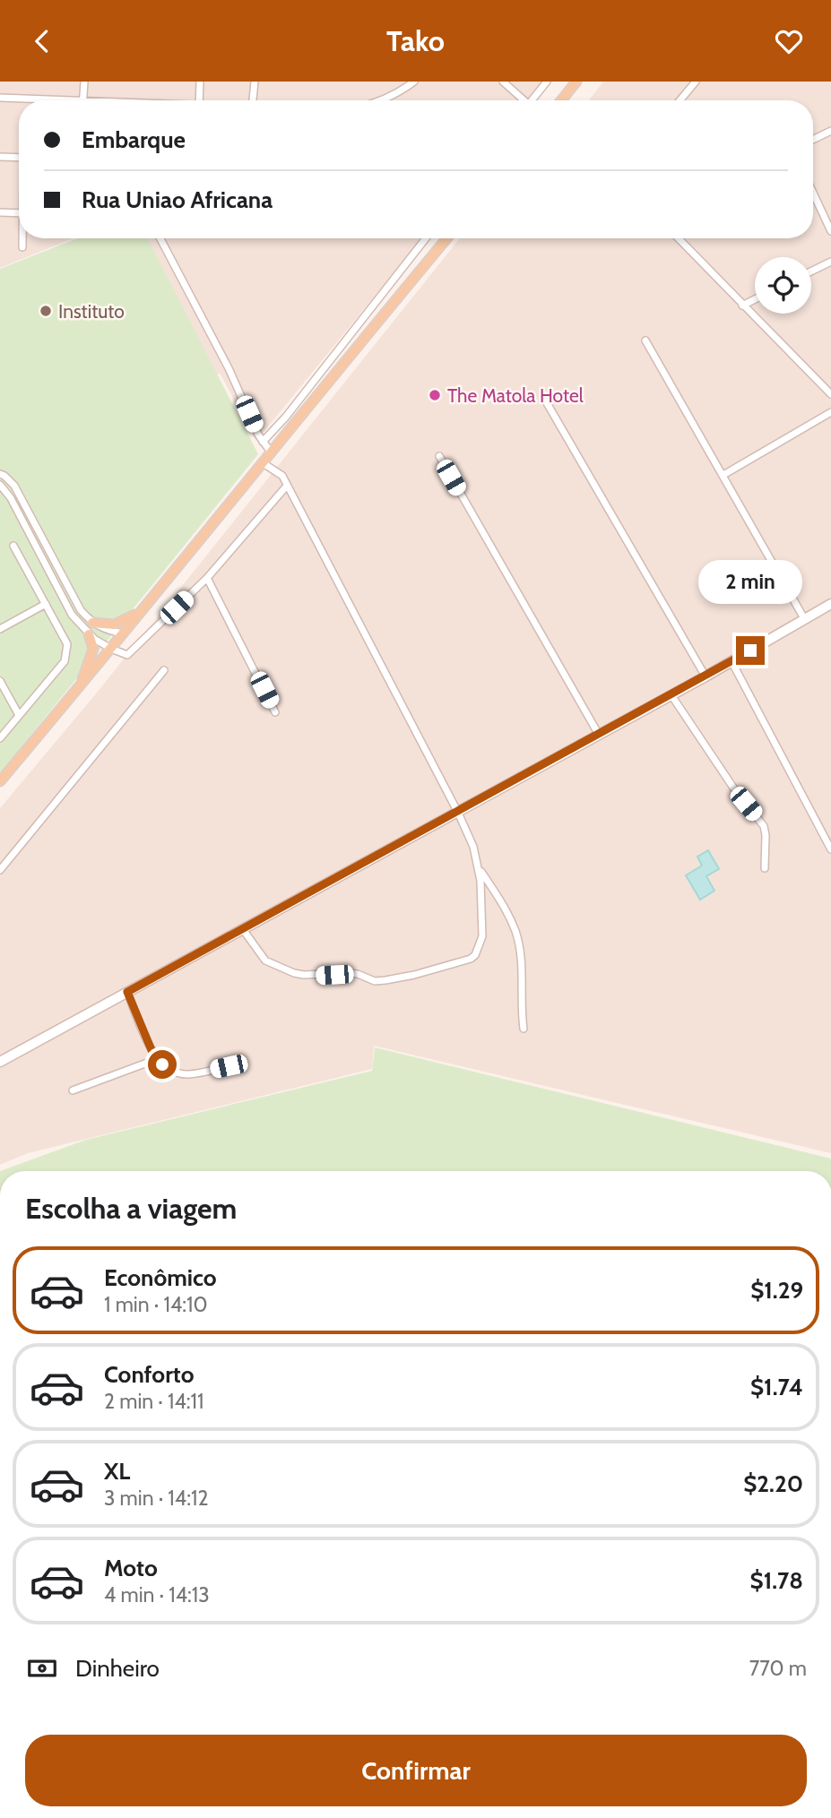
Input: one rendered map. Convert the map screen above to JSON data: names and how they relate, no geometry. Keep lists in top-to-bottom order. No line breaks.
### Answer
{"places":["Instituto","The Matola Hotel"],"page":{"header":"Tako","banner":["Embarque","Rua Uniao Africana"],"bubble":"2 min","heading":"Escolha a viagem","list":[{"name":"Econômico","note":"1 min · 14:10","value":"$1.29"},{"name":"Conforto","note":"2 min · 14:11","value":"$1.74"},{"name":"XL","note":"3 min · 14:12","value":"$2.20"},{"name":"Moto","note":"4 min · 14:13","value":"$1.78"}],"pay":["Dinheiro","770 m"],"buttons":"Confirmar"}}
